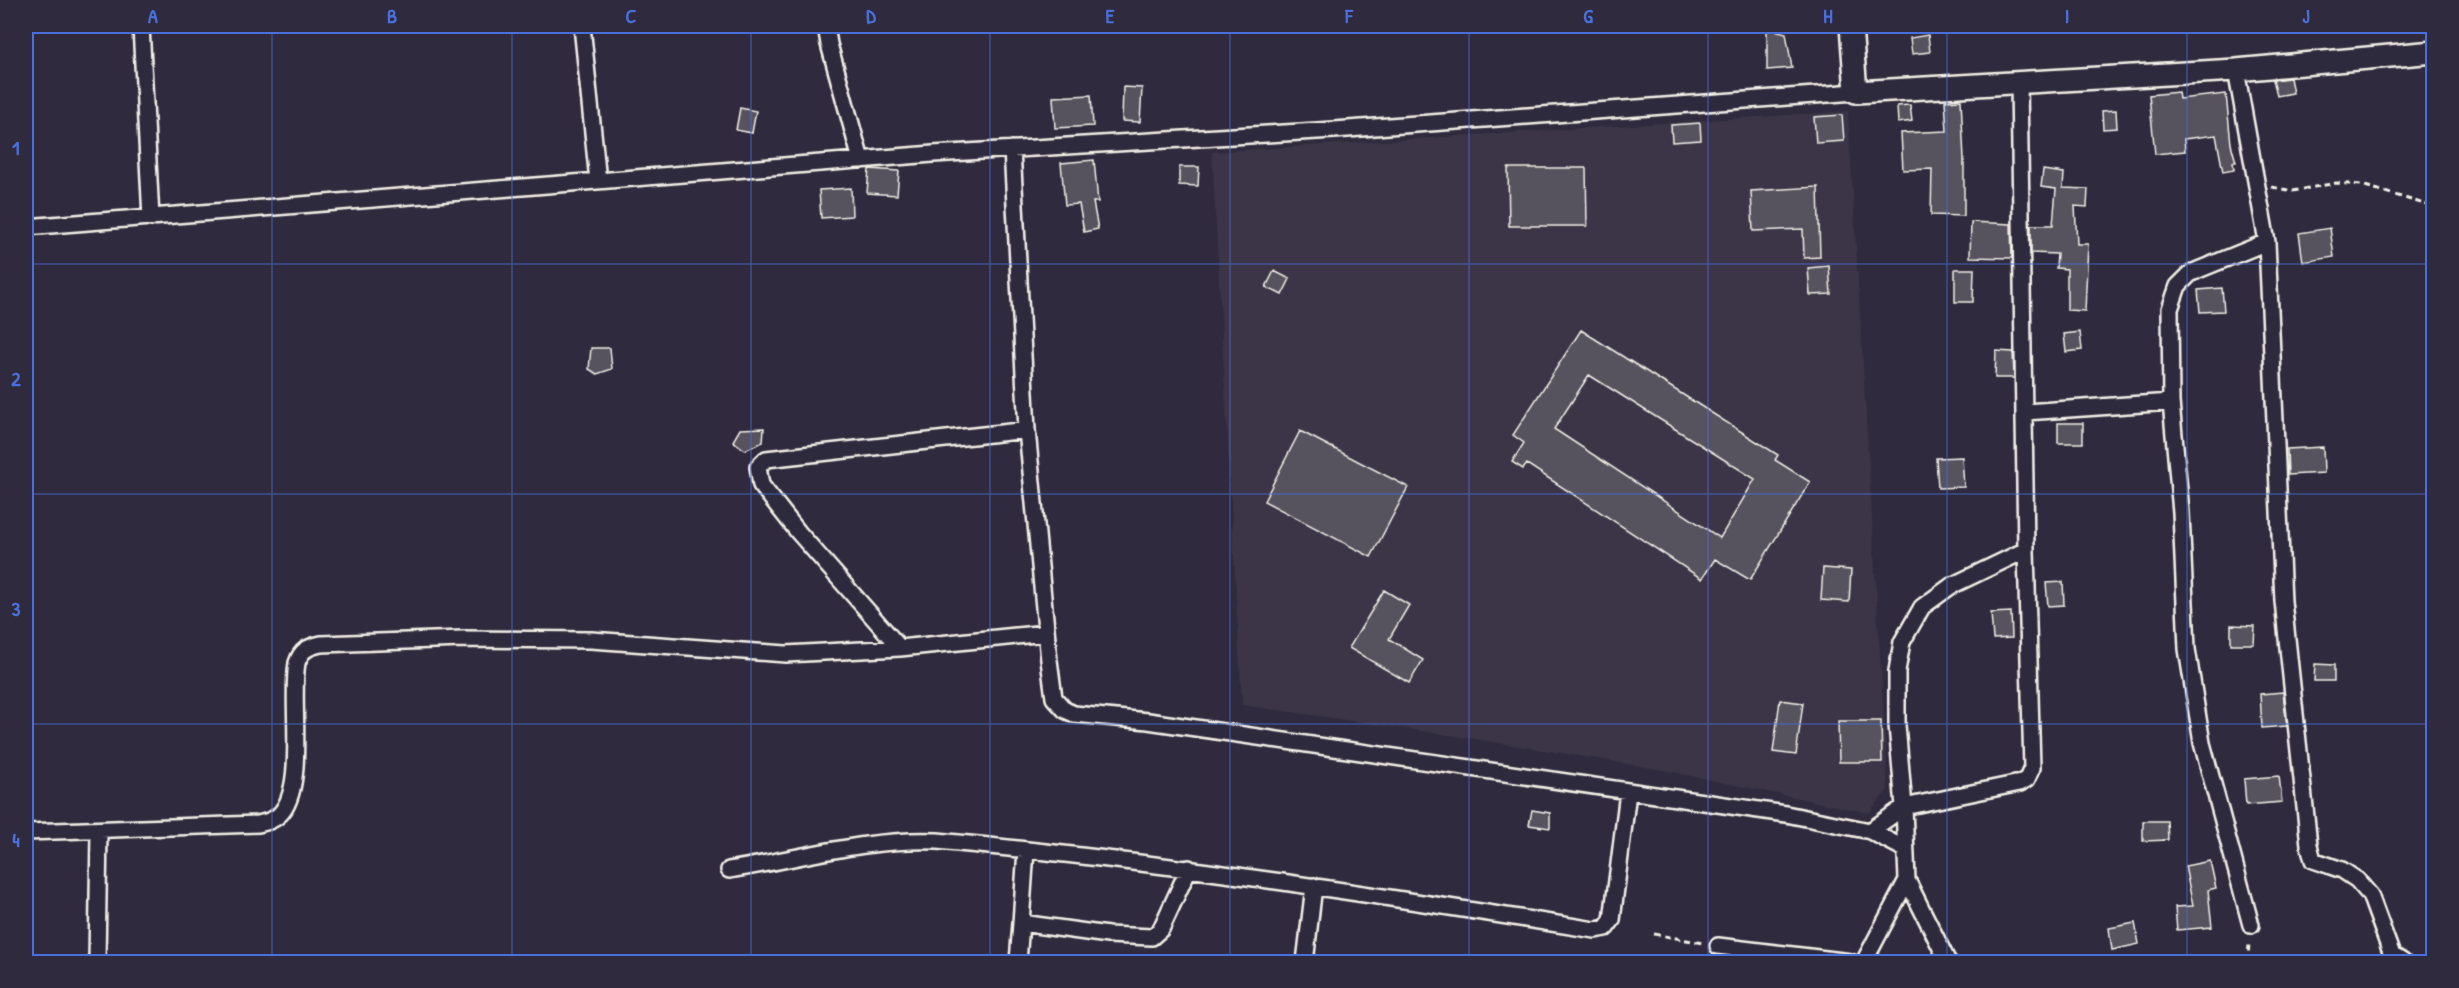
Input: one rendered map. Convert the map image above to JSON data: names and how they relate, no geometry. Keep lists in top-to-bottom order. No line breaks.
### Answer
{"grid":{"columns":["A","B","C","D","E","F","G","H","I","J"],"rows":["1","2","3","4"]}}
